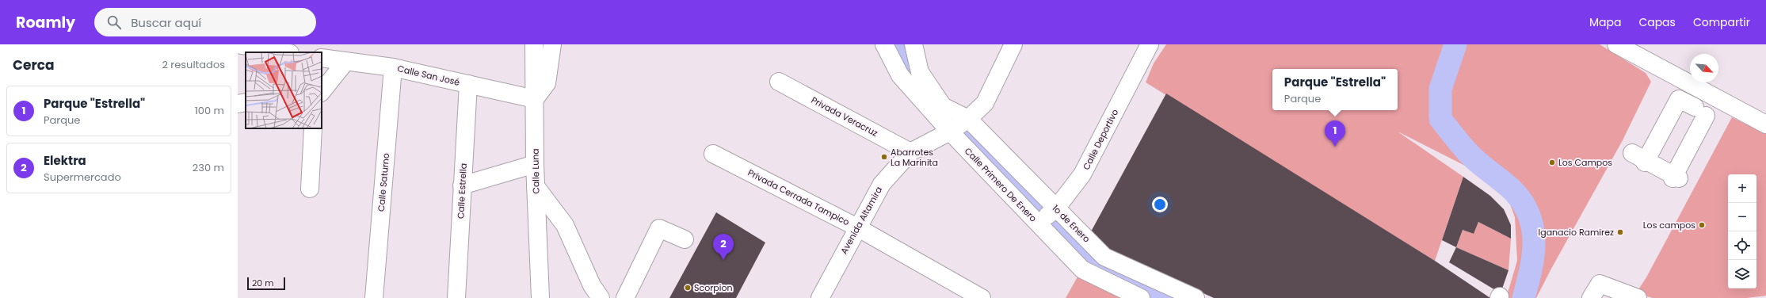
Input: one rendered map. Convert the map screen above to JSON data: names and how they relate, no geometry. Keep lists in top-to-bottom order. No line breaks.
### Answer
{"streets":{"street":["Calle San José","Privada Veracruz","Calle Deportivo","Calle Luna","Calle Saturno","Calle Primero De Enero","Calle Estrella","Privada Cerrada Tampico","Avenida Altamira","1o de Enero"]},"crossings":[["Calle San José","Calle Luna"],["Calle San José","Calle Saturno"],["Calle San José","Calle Estrella"],["Privada Veracruz","Avenida Altamira"],["Calle Deportivo","Calle Primero De Enero"],["Calle Deportivo","1o de Enero"],["Calle Primero De Enero","Avenida Altamira"],["Calle Primero De Enero","1o de Enero"],["Privada Cerrada Tampico","Avenida Altamira"],["Avenida Altamira","1o de Enero"]],"places":["Abarrotes La Marinita","Los Campos","Los campos","Iganacio Ramirez","Scorpion"],"scale_bar":"20 m","north":"bottom right","page":{"header":"Roamly","search":"Buscar aquí","nav":["Mapa","Capas","Compartir"],"heading":["Cerca","2 resultados"],"popup":["Parque \"Estrella\"","Parque"],"list":[{"mark":"1","name":"Parque \"Estrella\"","note":"Parque","value":"100 m"},{"mark":"2","name":"Elektra","note":"Supermercado","value":"230 m"}],"pins":["1","2"],"map_buttons":["+","−"],"scale":"20 m"}}
